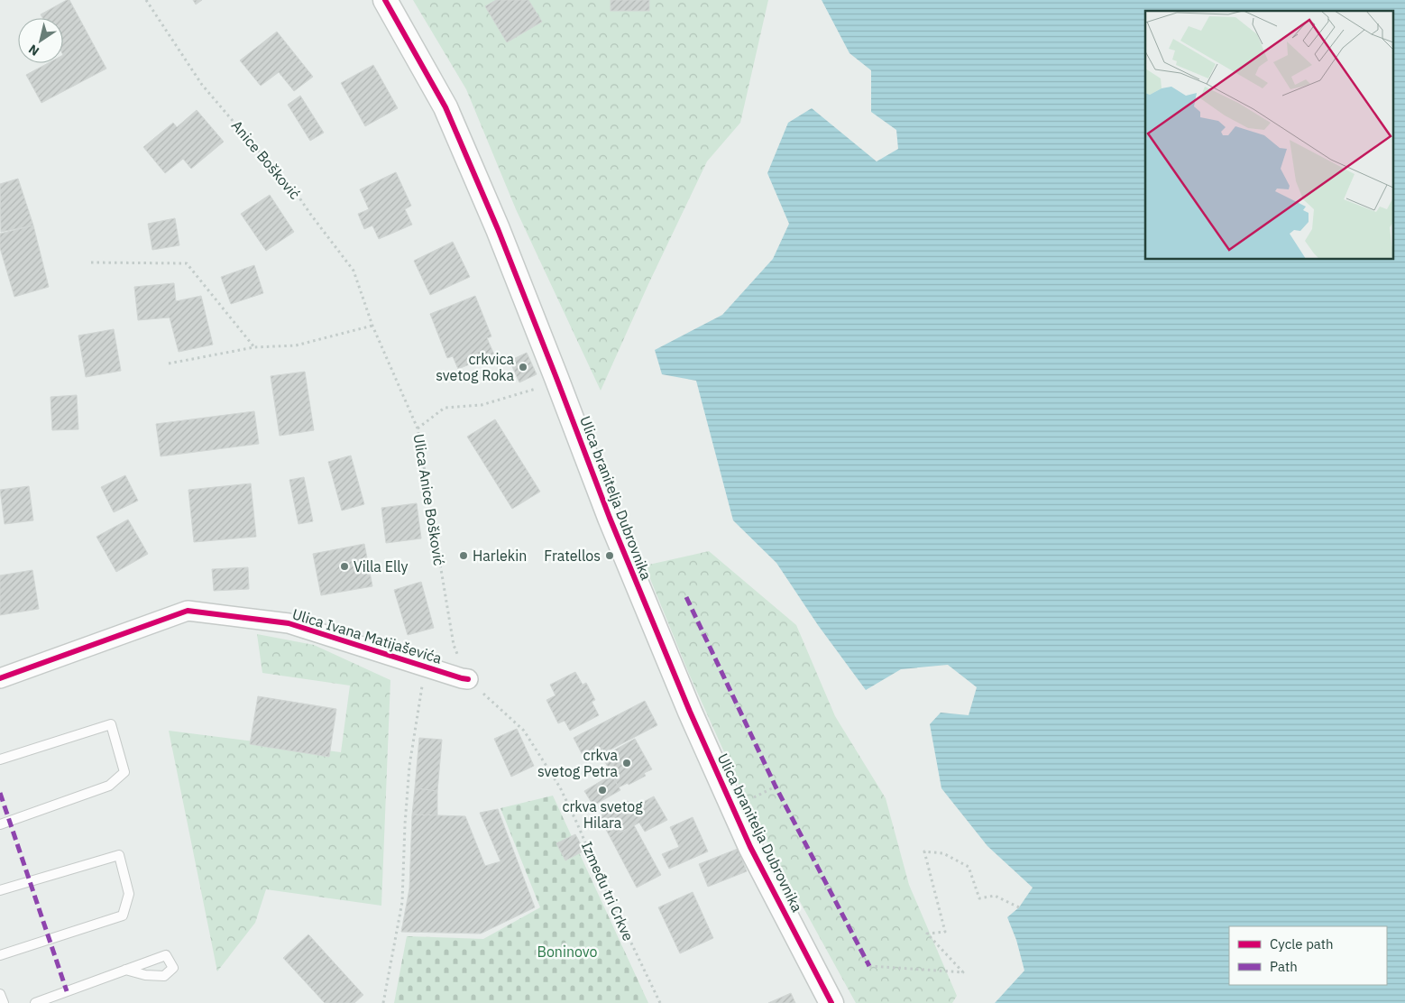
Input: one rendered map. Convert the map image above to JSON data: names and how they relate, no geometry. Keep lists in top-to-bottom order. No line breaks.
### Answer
{"streets":{"street":["Ulica branitelja Dubrovnika","Ulica Ivana Matijaševića"],"path":["Anice Bošković","Ulica Anice Bošković","Između tri Crkve"]},"crossings":[["Anice Bošković","Ulica Anice Bošković"],["Ulica Anice Bošković","Ulica Ivana Matijaševića"],["Ulica Anice Bošković","Između tri Crkve"],["Ulica Ivana Matijaševića","Između tri Crkve"]],"parks":["Boninovo"],"places":["crkvica svetog Roka","Harlekin","Fratellos","Villa Elly","crkva svetog Petra","crkva svetog Hilara"],"legend":["Cycle path","Path"],"north":"bottom left"}
